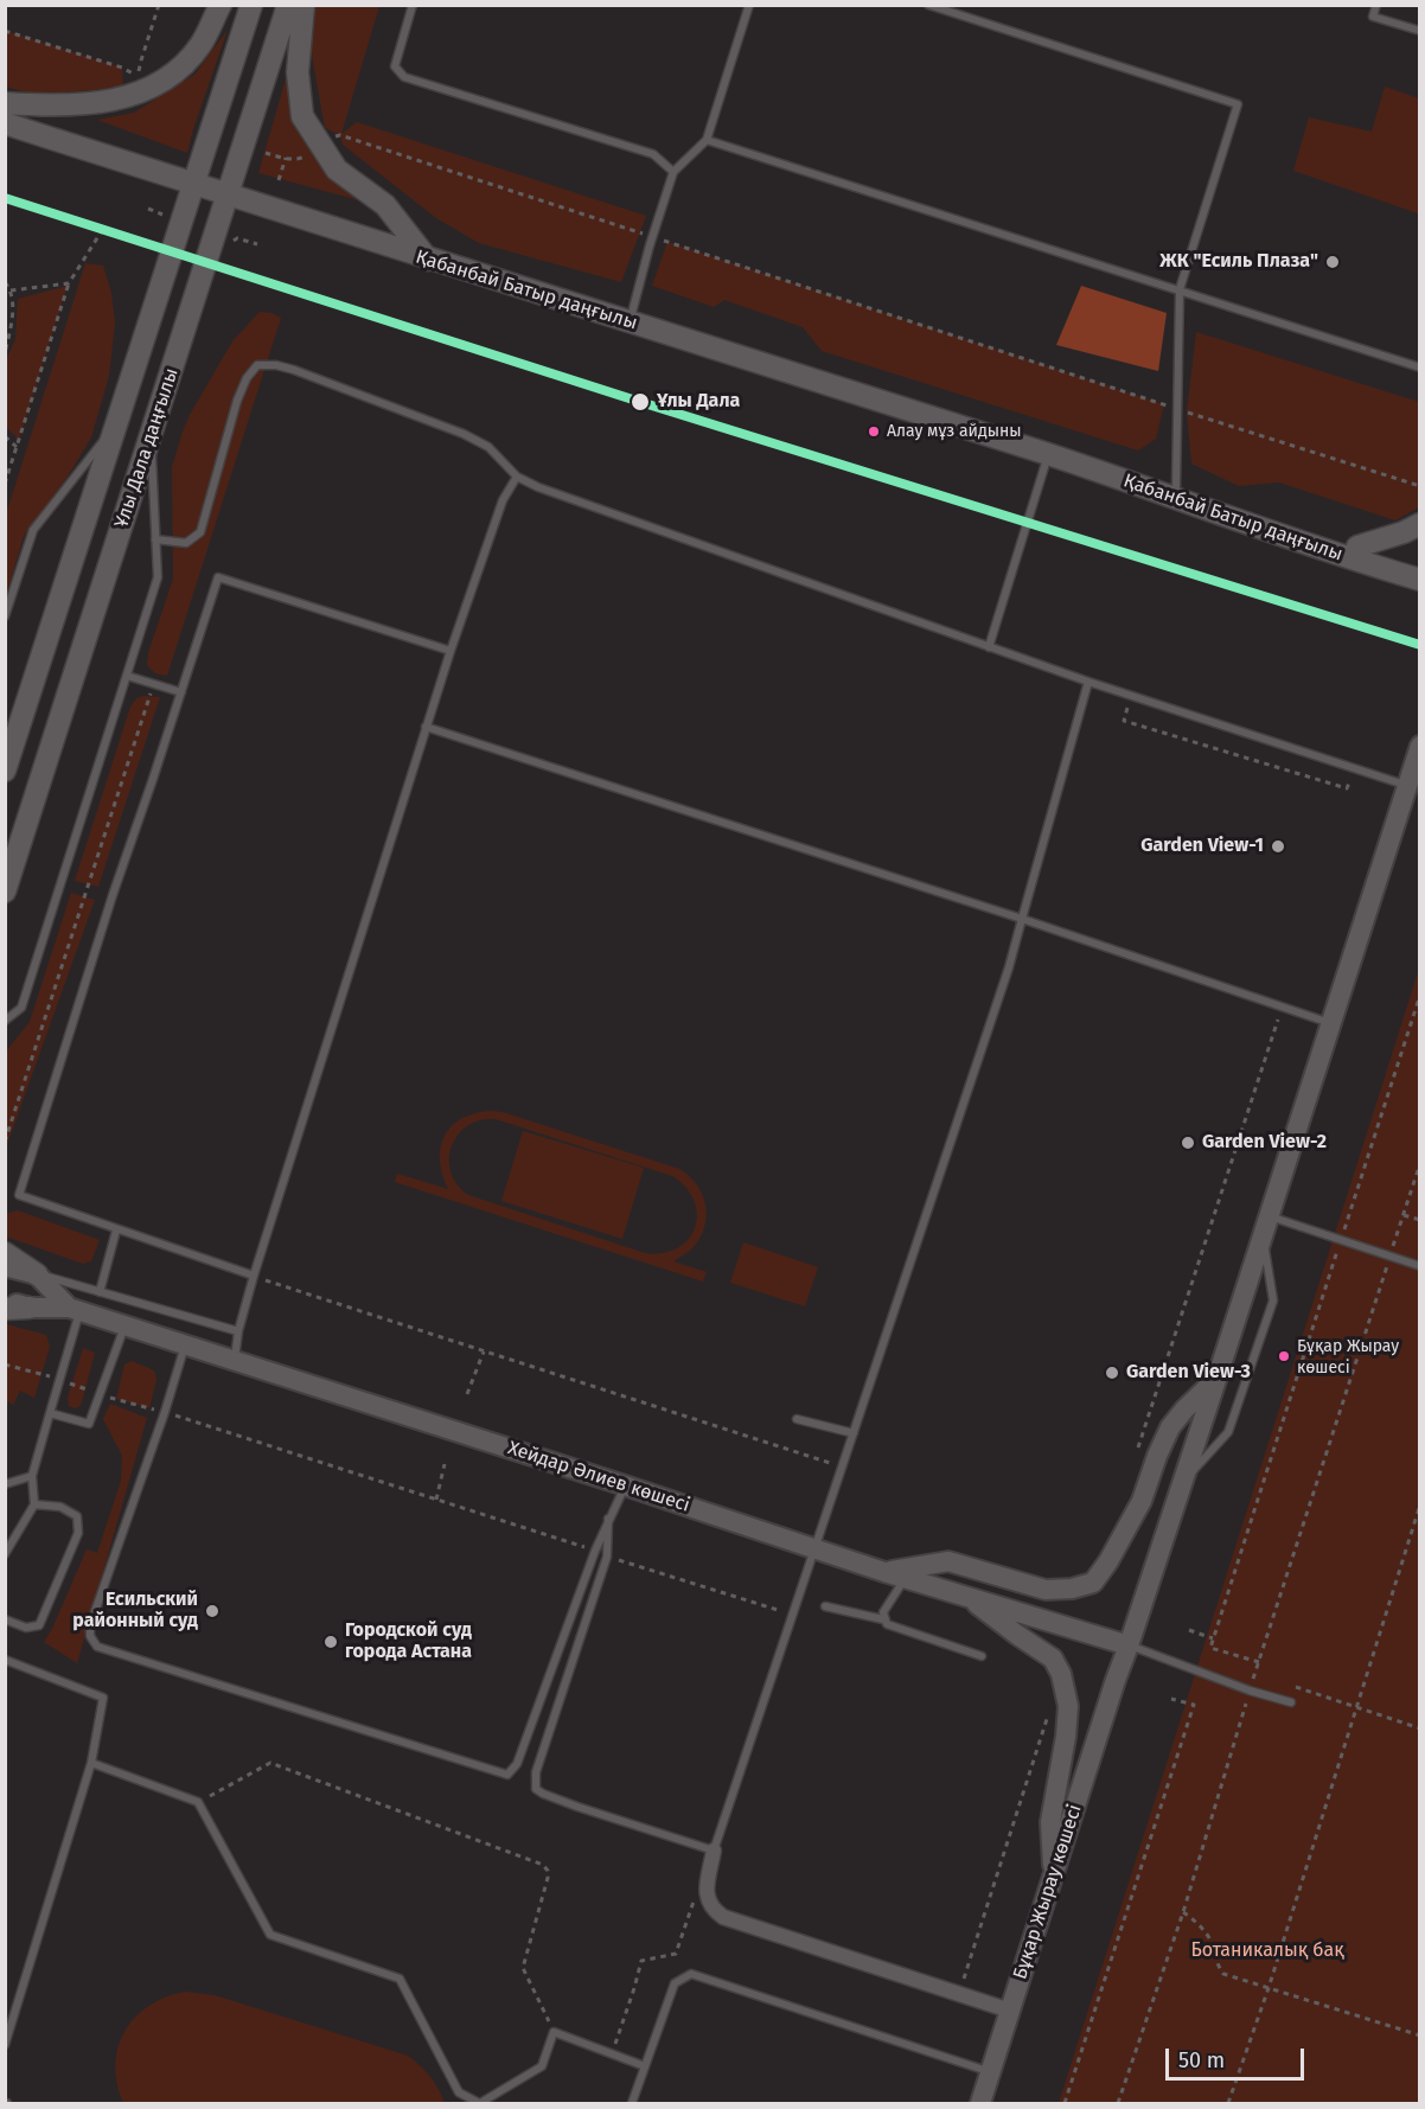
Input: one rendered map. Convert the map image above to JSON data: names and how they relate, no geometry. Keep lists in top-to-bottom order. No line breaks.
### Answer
{"streets":{"main road":["Қабанбай Батыр даңғылы","Ұлы Дала даңғылы"],"street":["Хейдар Әлиев көшесі","Бұқар Жырау көшесі"]},"crossings":[["Қабанбай Батыр даңғылы","Ұлы Дала даңғылы"],["Хейдар Әлиев көшесі","Бұқар Жырау көшесі"]],"parks":["Ботаникалық бақ"],"places":["ЖК \"Есиль Плаза\"","Ұлы Дала","Алау мұз айдыны","Garden View-1","Garden View-2","Бұқар Жырау көшесі","Garden View-3","Есильский районный суд","Городской суд города Астана"],"scale_bar":"50 m"}
